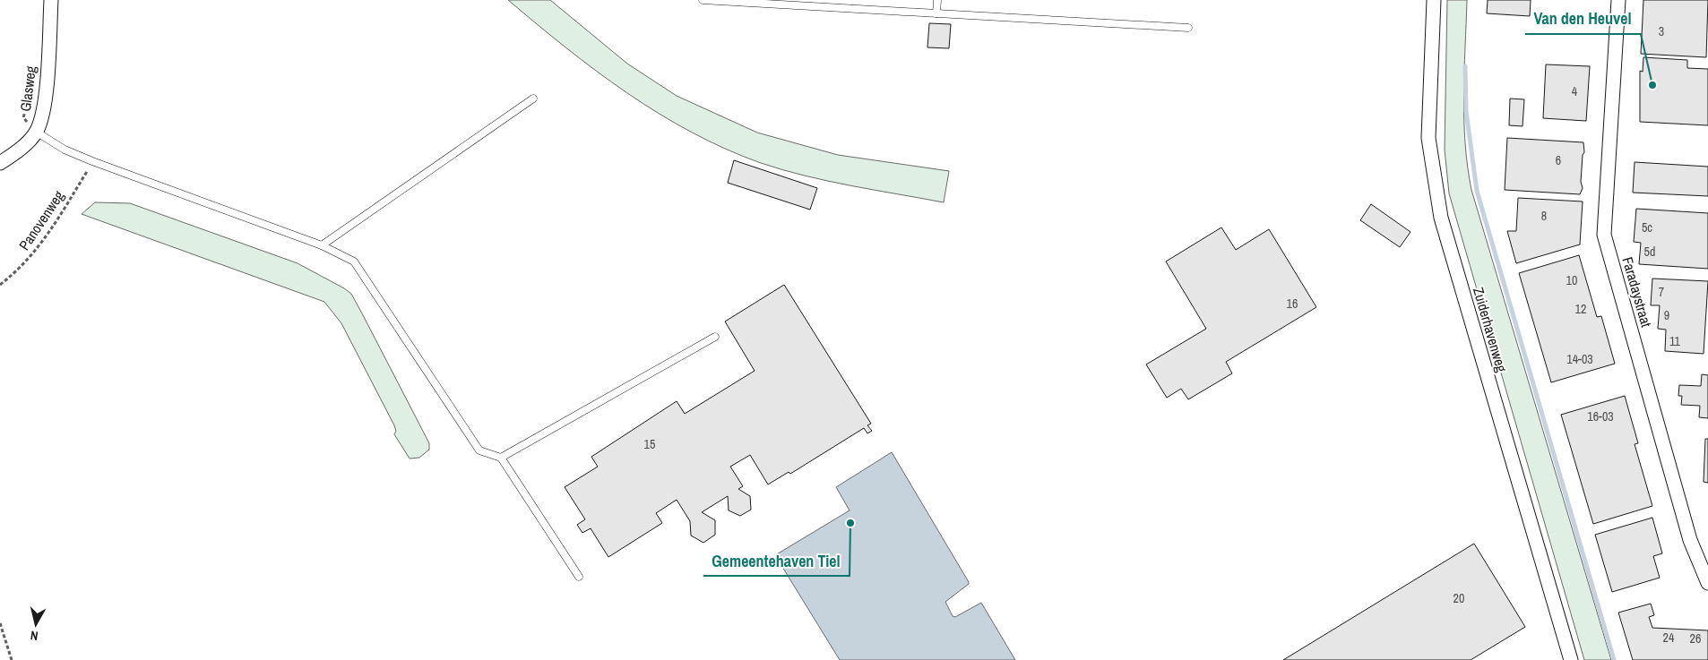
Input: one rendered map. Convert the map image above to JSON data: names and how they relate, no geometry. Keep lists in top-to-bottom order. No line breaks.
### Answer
{"streets":{"street":["Glasweg","Faradaystraat","Zuiderhavenweg"],"path":["Panovenweg"]},"places":["Van den Heuvel","Gemeentehaven Tiel"],"house_numbers":["3","4","6","8","5c","5d","10","7","16","12","9","11","14-03","16-03","15","20","24","26"],"north":"bottom"}
